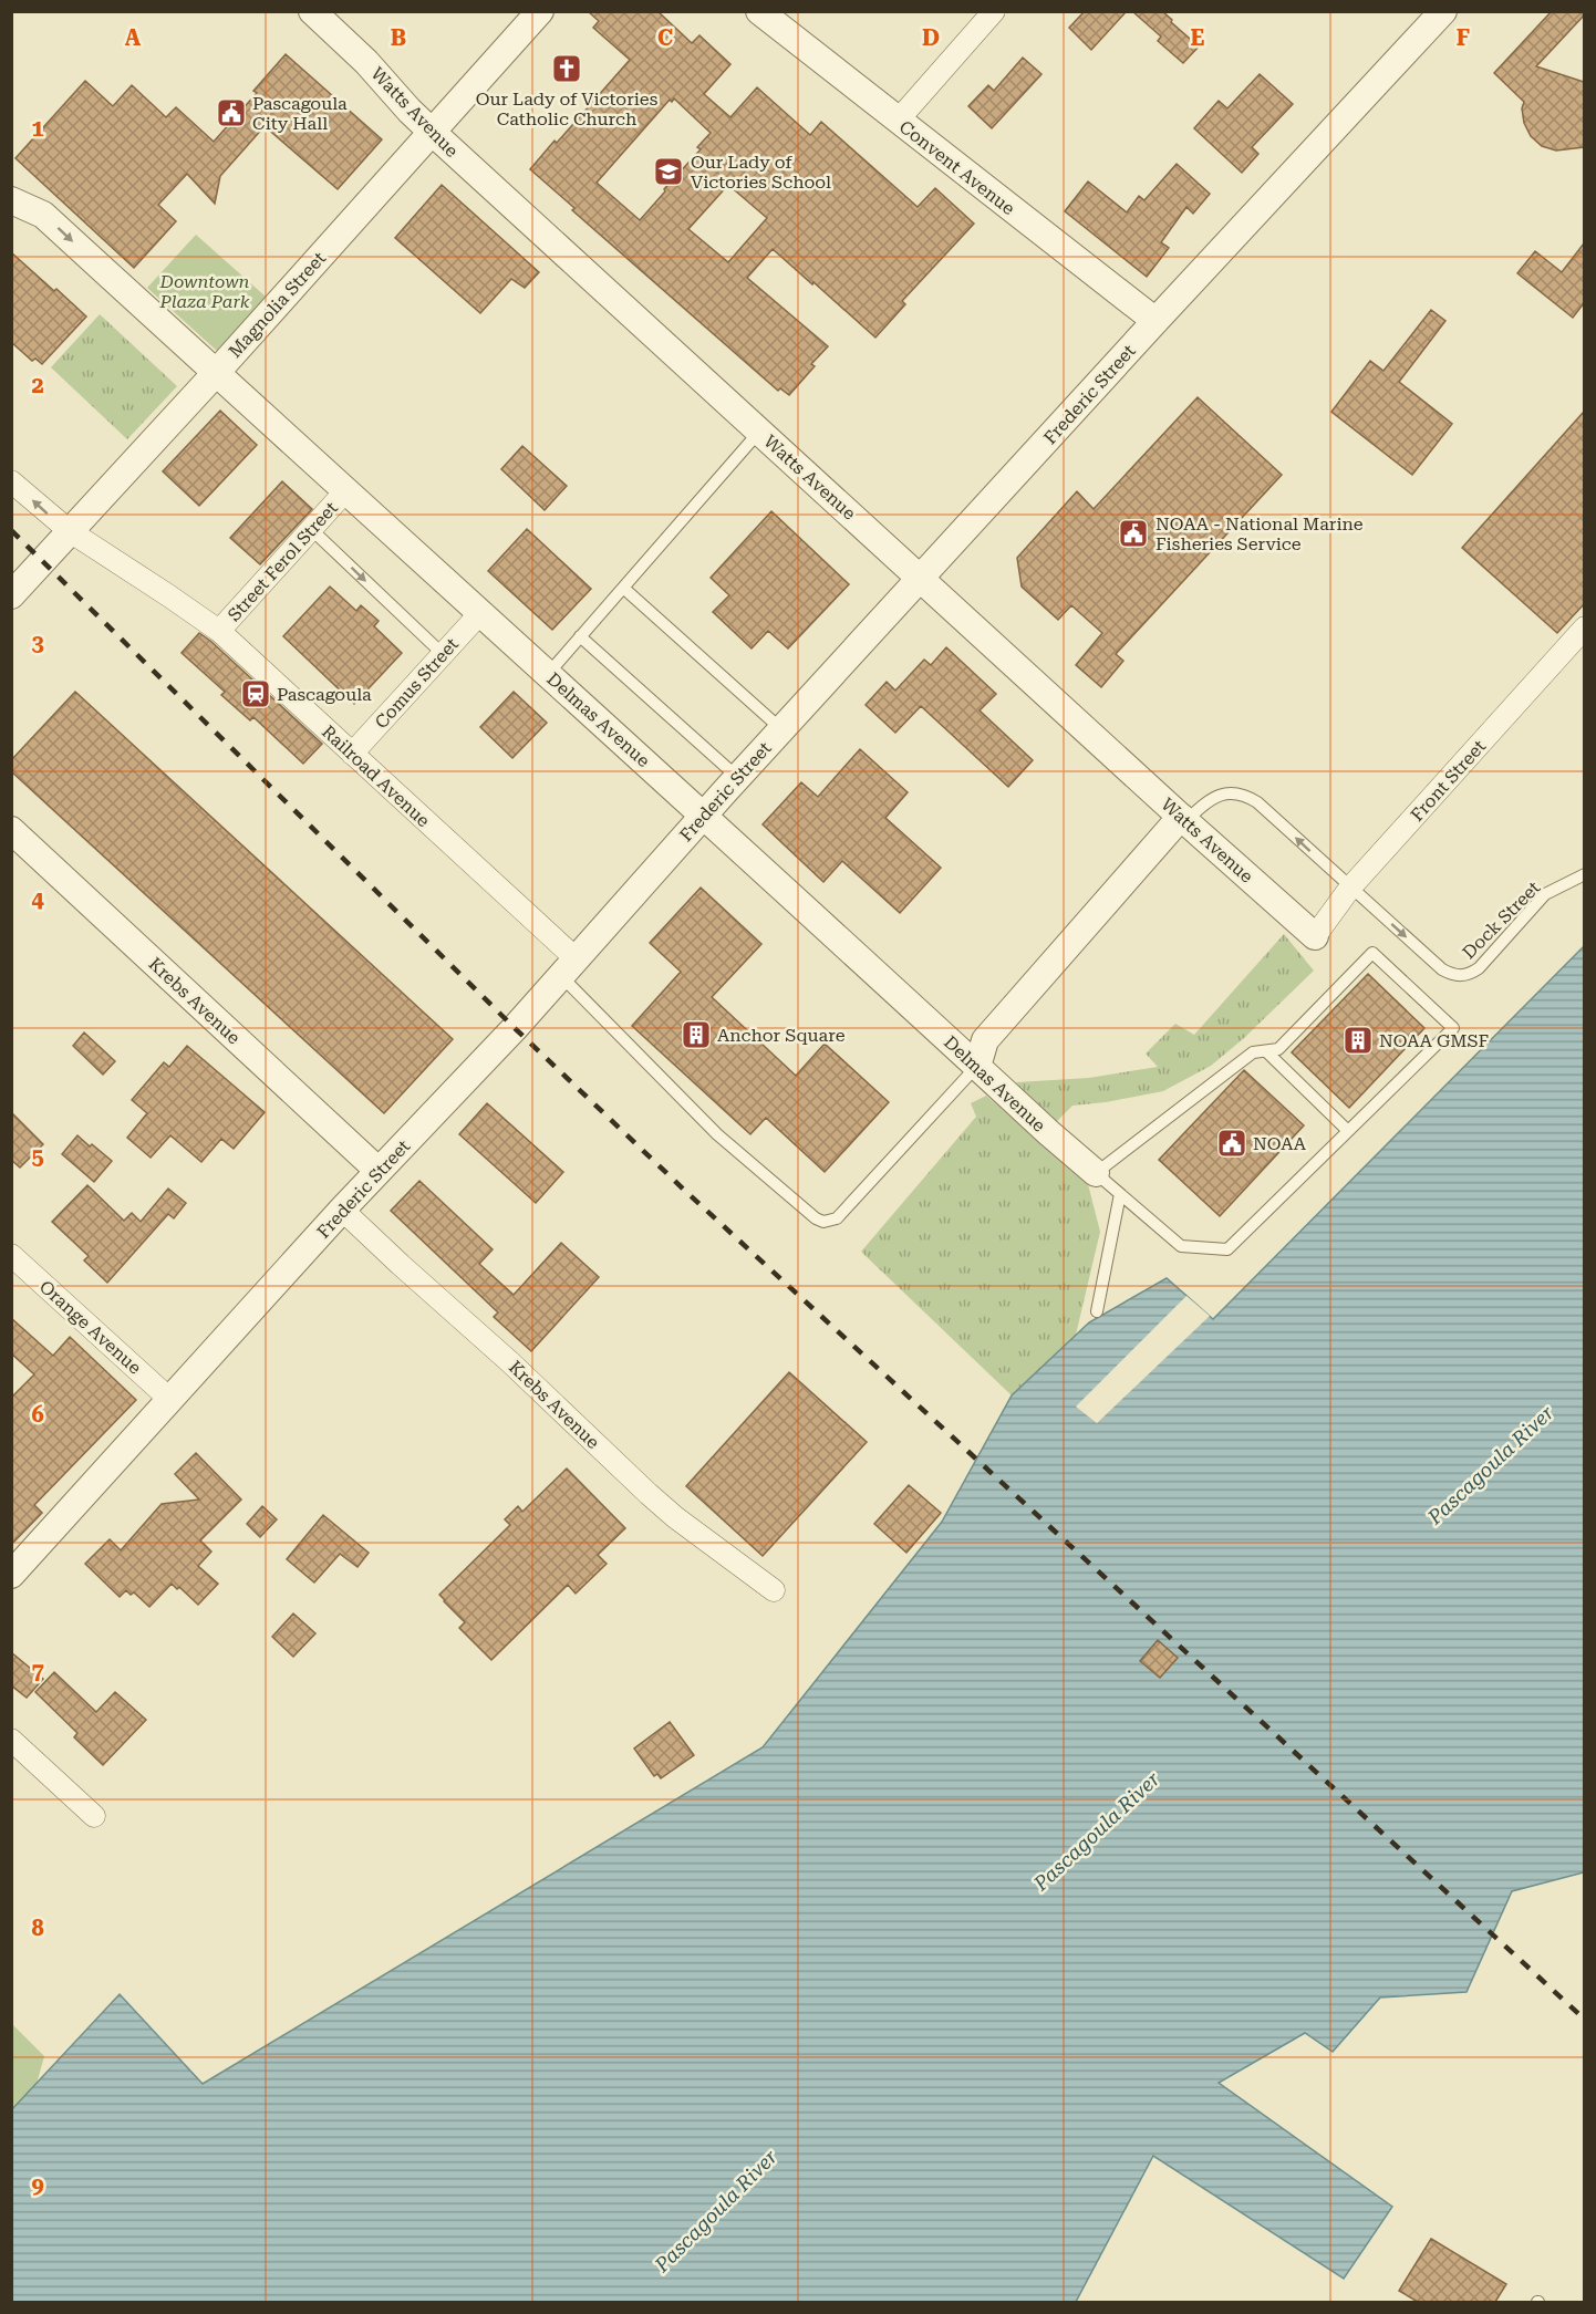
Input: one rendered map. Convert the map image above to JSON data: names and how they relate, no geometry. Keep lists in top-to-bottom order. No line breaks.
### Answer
{"streets":{"street":["Watts Avenue","Convent Avenue","Magnolia Street","Frederic Street","Street Ferol Street","Comus Street","Delmas Avenue","Railroad Avenue","Front Street","Krebs Avenue","Orange Avenue"],"lane":["Dock Street"]},"crossings":[["Watts Avenue","Magnolia Street"],["Watts Avenue","Frederic Street"],["Watts Avenue","Front Street"],["Convent Avenue","Frederic Street"],["Magnolia Street","Delmas Avenue"],["Magnolia Street","Railroad Avenue"],["Frederic Street","Delmas Avenue"],["Frederic Street","Railroad Avenue"],["Frederic Street","Krebs Avenue"],["Frederic Street","Orange Avenue"],["Street Ferol Street","Delmas Avenue"],["Street Ferol Street","Railroad Avenue"],["Comus Street","Delmas Avenue"],["Comus Street","Railroad Avenue"],["Front Street","Dock Street"]],"water":["Pascagoula River"],"parks":["Downtown Plaza Park"],"places":{"church":["Our Lady of Victories Catholic Church"],"public building":["Pascagoula City Hall","NOAA - National Marine Fisheries Service","NOAA"],"school or university":["Our Lady of Victories School"],"station":["Pascagoula"],"building":["Anchor Square","NOAA GMSF"]},"grid":{"columns":["A","B","C","D","E","F"],"rows":["1","2","3","4","5","6","7","8","9"]}}
